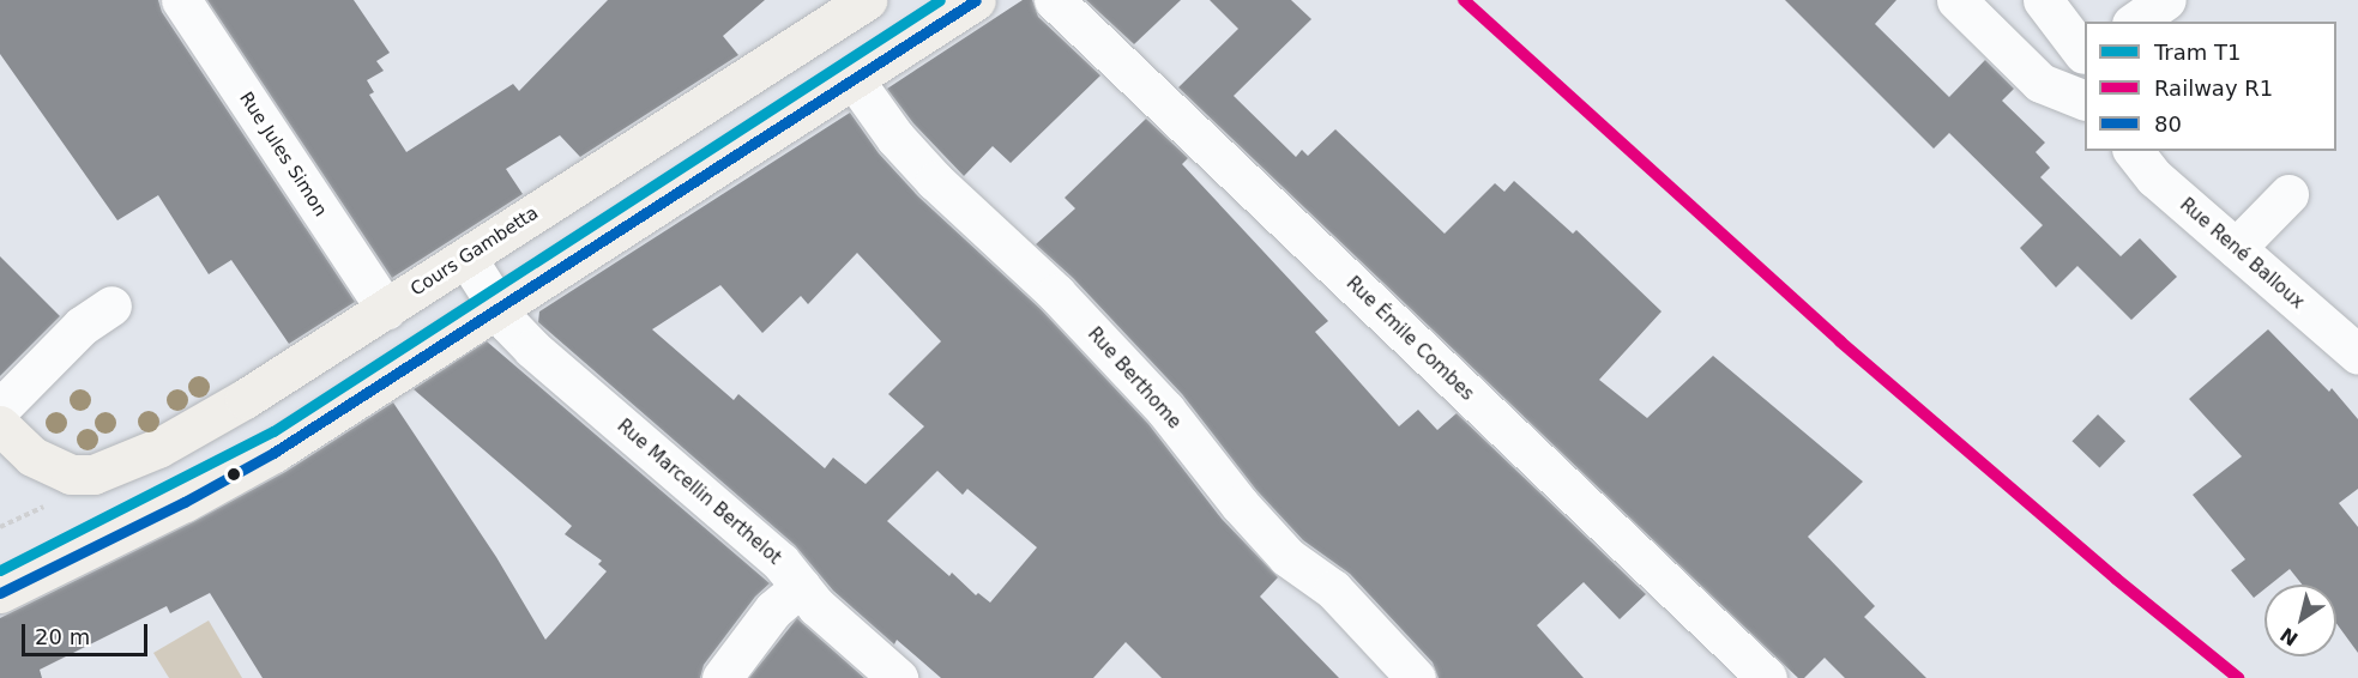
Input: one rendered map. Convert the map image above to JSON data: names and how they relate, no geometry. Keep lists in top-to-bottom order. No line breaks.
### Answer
{"streets":{"main road":["Cours Gambetta"],"street":["Rue Jules Simon","Rue René Balloux","Rue Émile Combes","Rue Berthome","Rue Marcellin Berthelot"]},"crossings":[["Rue Jules Simon","Cours Gambetta"],["Cours Gambetta","Rue Marcellin Berthelot"]],"lines":["tram line T1","rail line R1","transit line 80"],"legend":["Tram T1","Railway R1","80"],"scale_bar":"20 m","north":"bottom left"}
